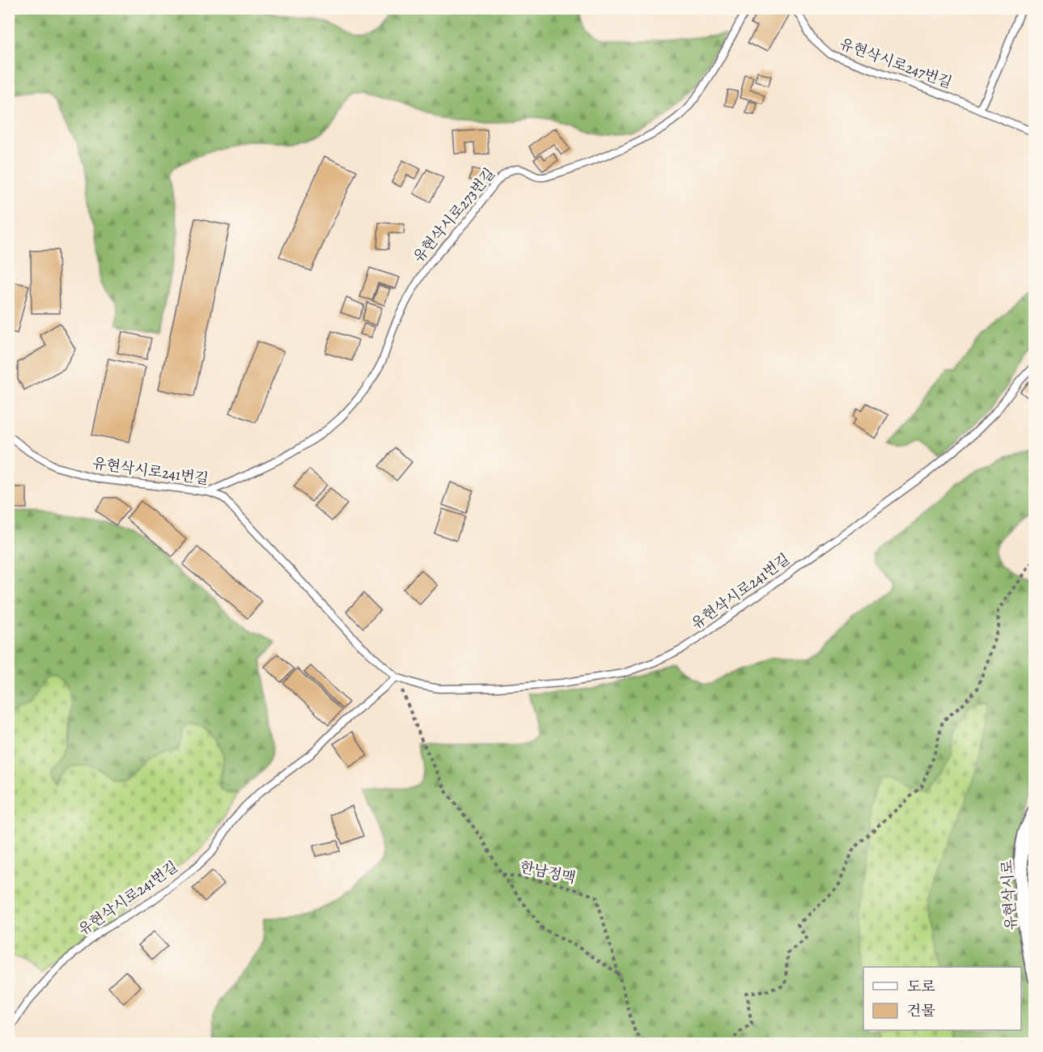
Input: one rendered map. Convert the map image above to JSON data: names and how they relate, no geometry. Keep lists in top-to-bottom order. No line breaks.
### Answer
{"streets":{"street":["유현삭시로"],"lane":["유현삭시로247번길","유현삭시로273번길","유현삭시로241번길"],"path":["한남정맥"]},"crossings":[["유현삭시로273번길","유현삭시로241번길"],["유현삭시로241번길","한남정맥"]],"legend":["도로","건물"]}
